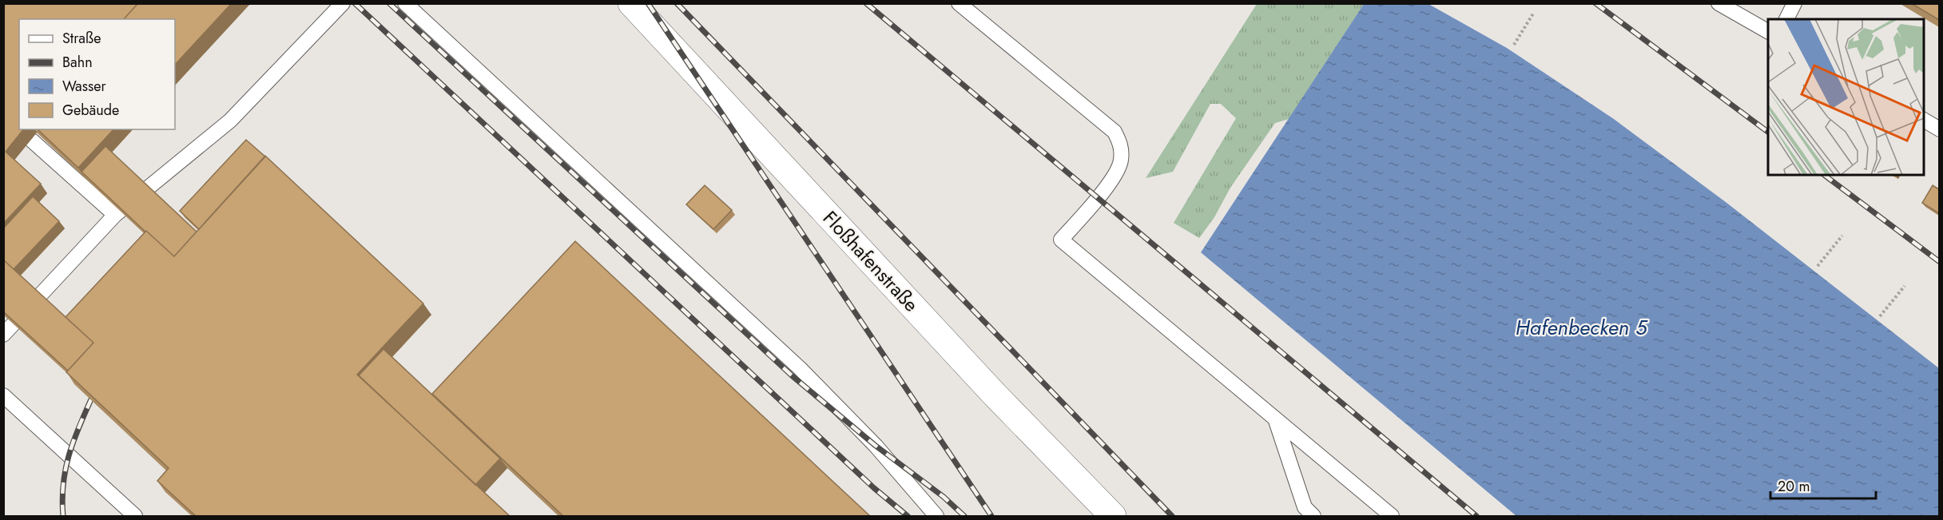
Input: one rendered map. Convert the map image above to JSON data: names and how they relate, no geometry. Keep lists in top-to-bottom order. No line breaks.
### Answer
{"streets":{"street":["Floßhafenstraße"]},"water":["Hafenbecken 5"],"legend":["Straße","Bahn","Wasser","Gebäude"],"scale_bar":"20 m"}
